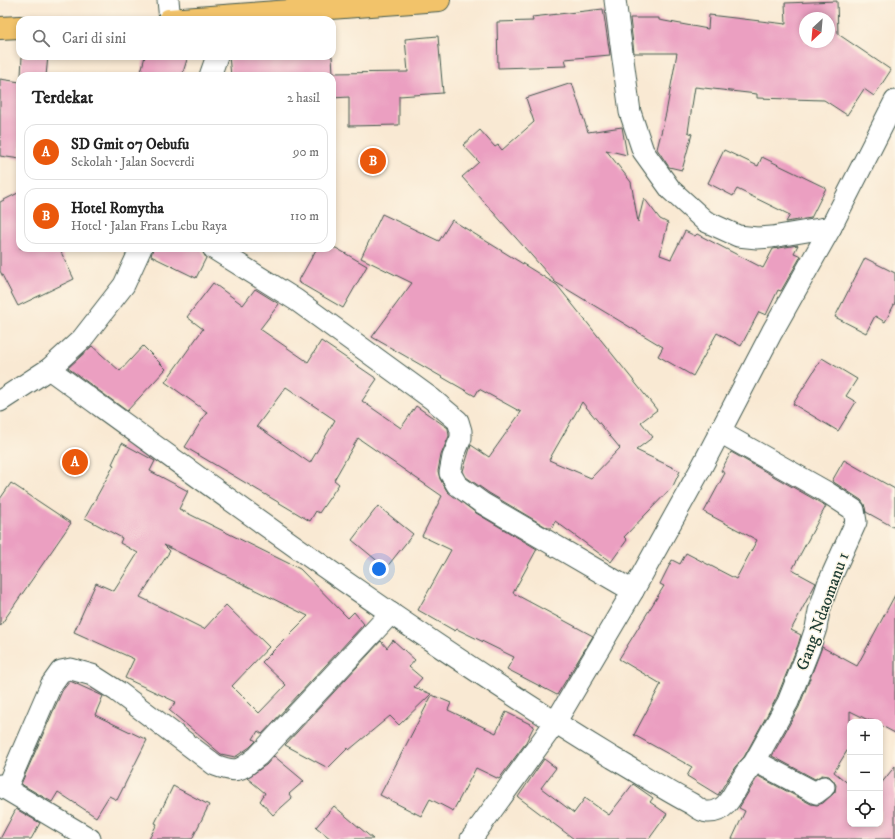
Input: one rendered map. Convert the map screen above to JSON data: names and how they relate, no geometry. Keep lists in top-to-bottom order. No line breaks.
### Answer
{"streets":{"street":["Gang Ndaomanu 1"]},"north":"bottom left","page":{"search":"Cari di sini","heading":["Terdekat","2 hasil"],"list":[{"mark":"A","name":"SD Gmit 07 Oebufu","note":"Sekolah · Jalan Soeverdi","value":"90 m"},{"mark":"B","name":"Hotel Romytha","note":"Hotel · Jalan Frans Lebu Raya","value":"110 m"}],"pins":["B","A"],"map_buttons":["+","−"]}}
